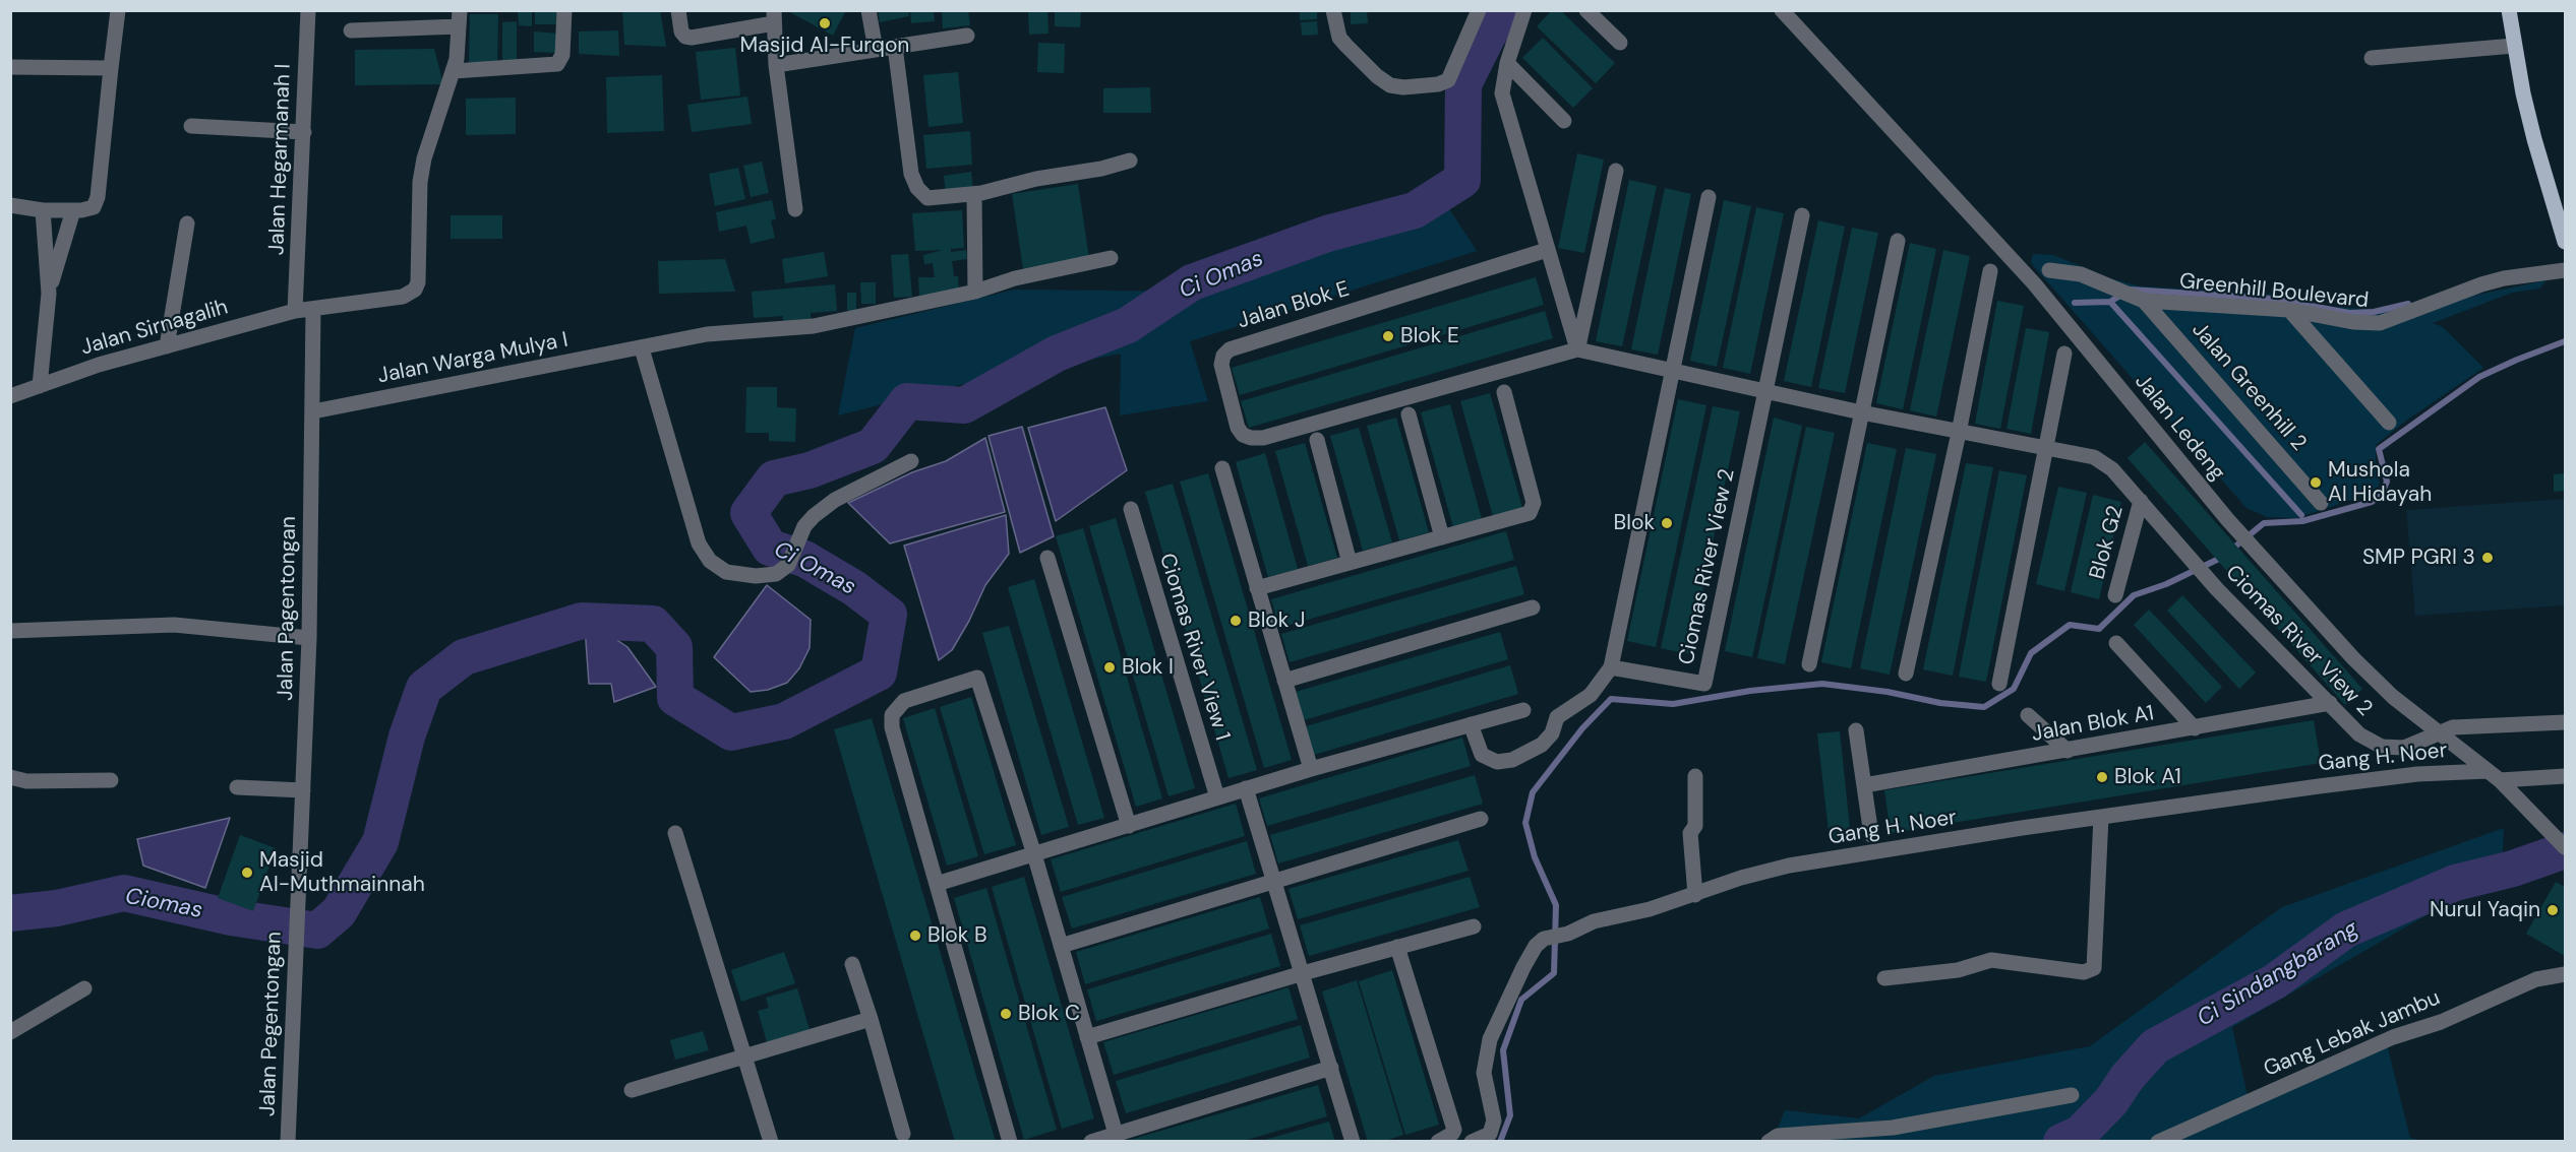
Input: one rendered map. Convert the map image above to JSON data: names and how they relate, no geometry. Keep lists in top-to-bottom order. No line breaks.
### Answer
{"streets":{"street":["Jalan Hegarmanah I","Greenhill Boulevard","Jalan Blok E","Jalan Sirnagalih","Jalan Warga Mulya I","Jalan Greenhill 2","Jalan Ledeng","Blok G2","Ciomas River View 2","Jalan Pagentongan","Ciomas River View 1","Jalan Blok A1","Gang H. Noer","Jalan Pegentongan","Gang Lebak Jambu"]},"crossings":[["Jalan Hegarmanah I","Jalan Sirnagalih"],["Greenhill Boulevard","Jalan Greenhill 2"],["Jalan Blok E","Ciomas River View 2"],["Jalan Sirnagalih","Jalan Pagentongan"],["Jalan Warga Mulya I","Jalan Pagentongan"],["Jalan Ledeng","Gang H. Noer"],["Blok G2","Ciomas River View 2"],["Ciomas River View 2","Jalan Blok A1"],["Jalan Pagentongan","Jalan Pegentongan"]],"water":["Ci Omas","Ciomas","Ci Sindangbarang"],"places":["Masjid Al-Furqon","Blok E","Mushola Al Hidayah","Blok","SMP PGRI 3","Blok J","Blok I","Blok A1","Masjid Al-Muthmainnah","Nurul Yaqin","Blok B","Blok C"]}
